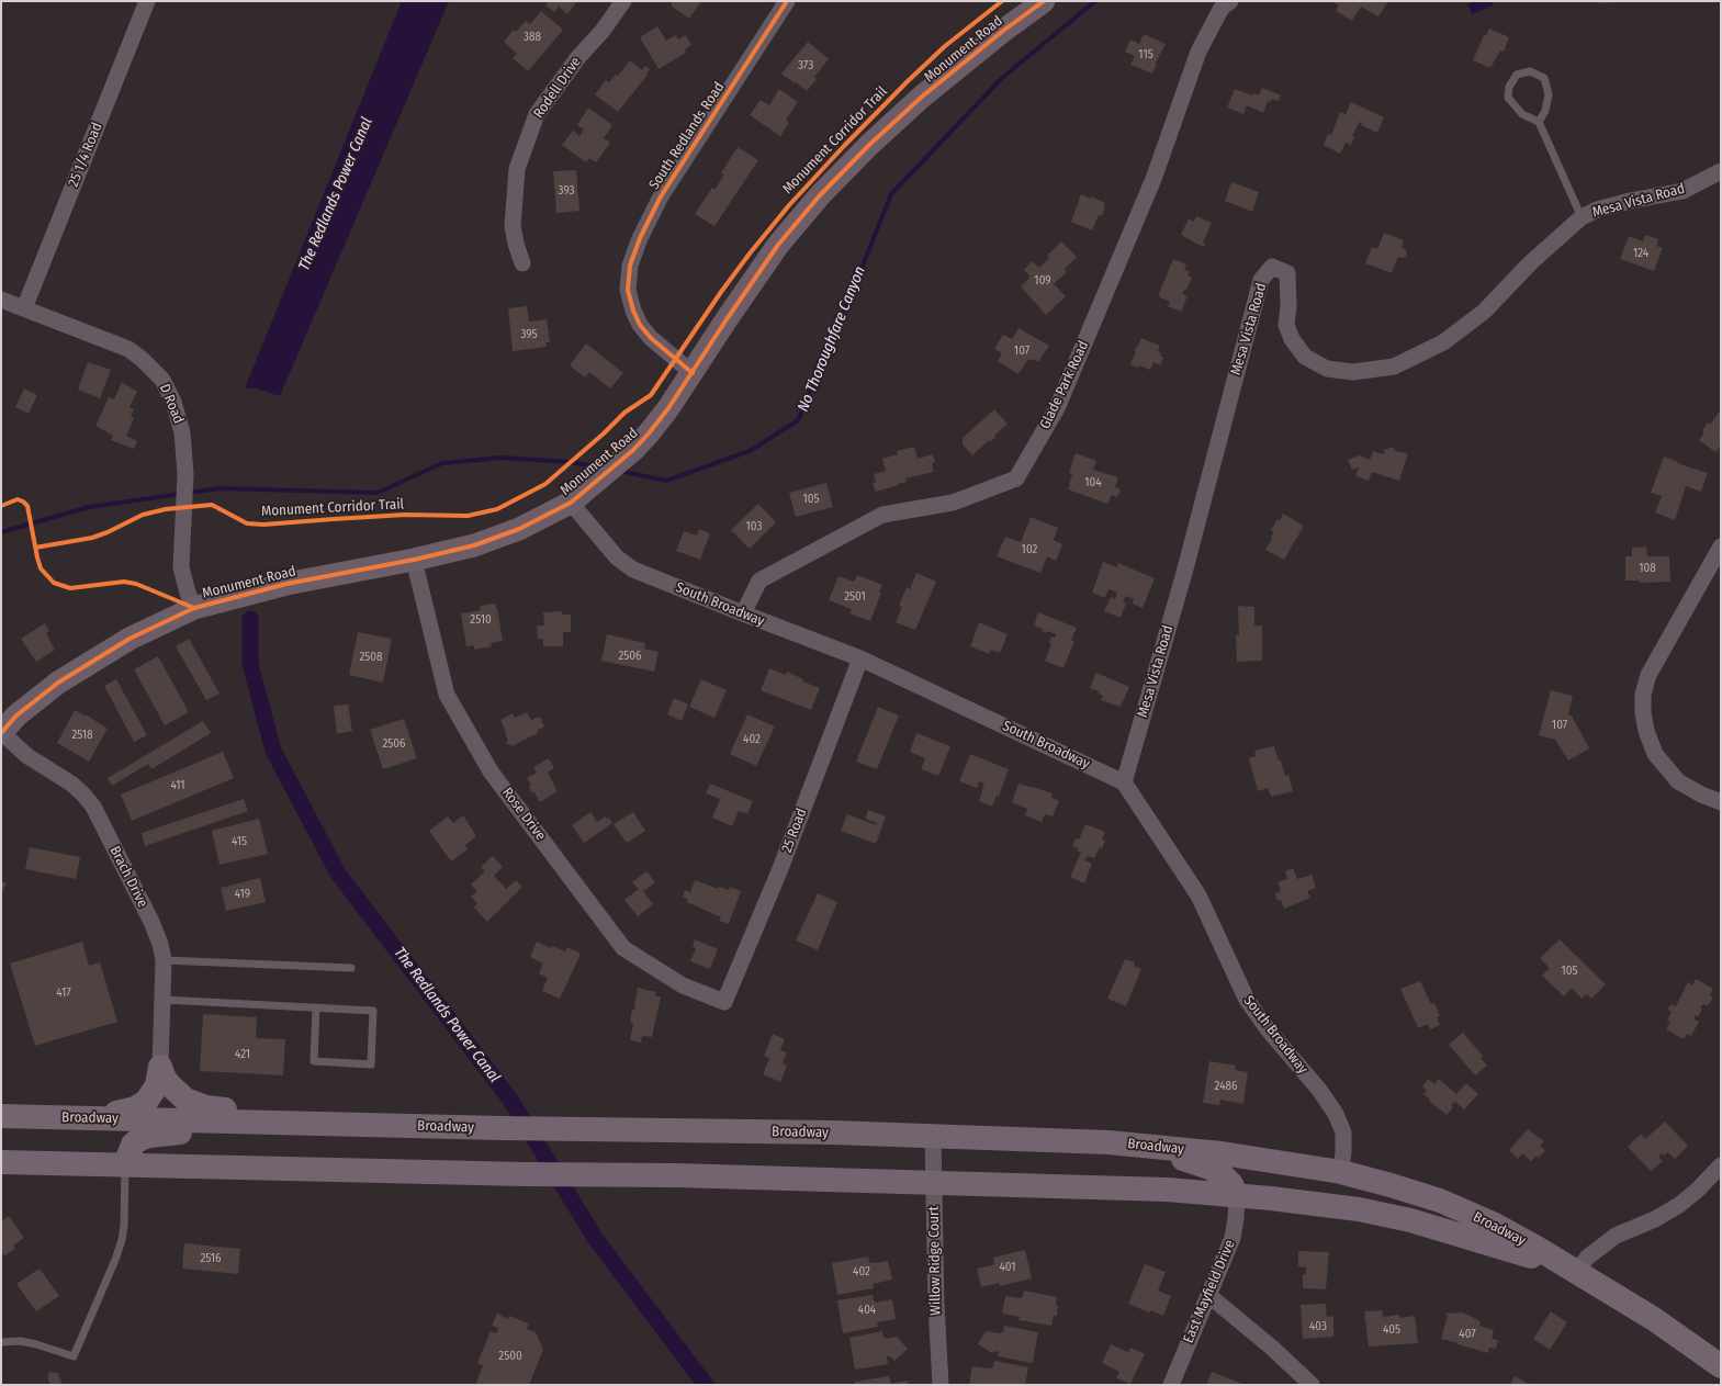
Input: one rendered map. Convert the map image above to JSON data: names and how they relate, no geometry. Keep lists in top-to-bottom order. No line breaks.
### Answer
{"streets":{"main road":["Monument Road","Broadway"],"street":["Rodell Drive","South Redlands Road","25 1/4 Road","Mesa Vista Road","Glade Park Road","D Road","South Broadway","Rose Drive","25 Road","Brach Drive","Willow Ridge Court","East Mayfield Drive"],"cycle path":["Monument Corridor Trail"]},"crossings":[["Monument Road","South Redlands Road"],["Monument Road","D Road"],["Monument Road","South Broadway"],["Monument Road","Rose Drive"],["Monument Road","Brach Drive"],["25 1/4 Road","D Road"],["Mesa Vista Road","South Broadway"],["Glade Park Road","South Broadway"],["South Broadway","25 Road"],["South Broadway","Broadway"],["Rose Drive","25 Road"],["Broadway","Willow Ridge Court"],["Broadway","East Mayfield Drive"]],"water":["The Redlands Power Canal","No Thoroughfare Canyon"],"house_numbers":["388","115","373","393","124","109","395","107","104","105","103","102","108","2501","2510","2506","2508","107","2518","402","2506","411","415","419","105","417","421","2486","2516","401","402","404","403","405","407","2500"]}
